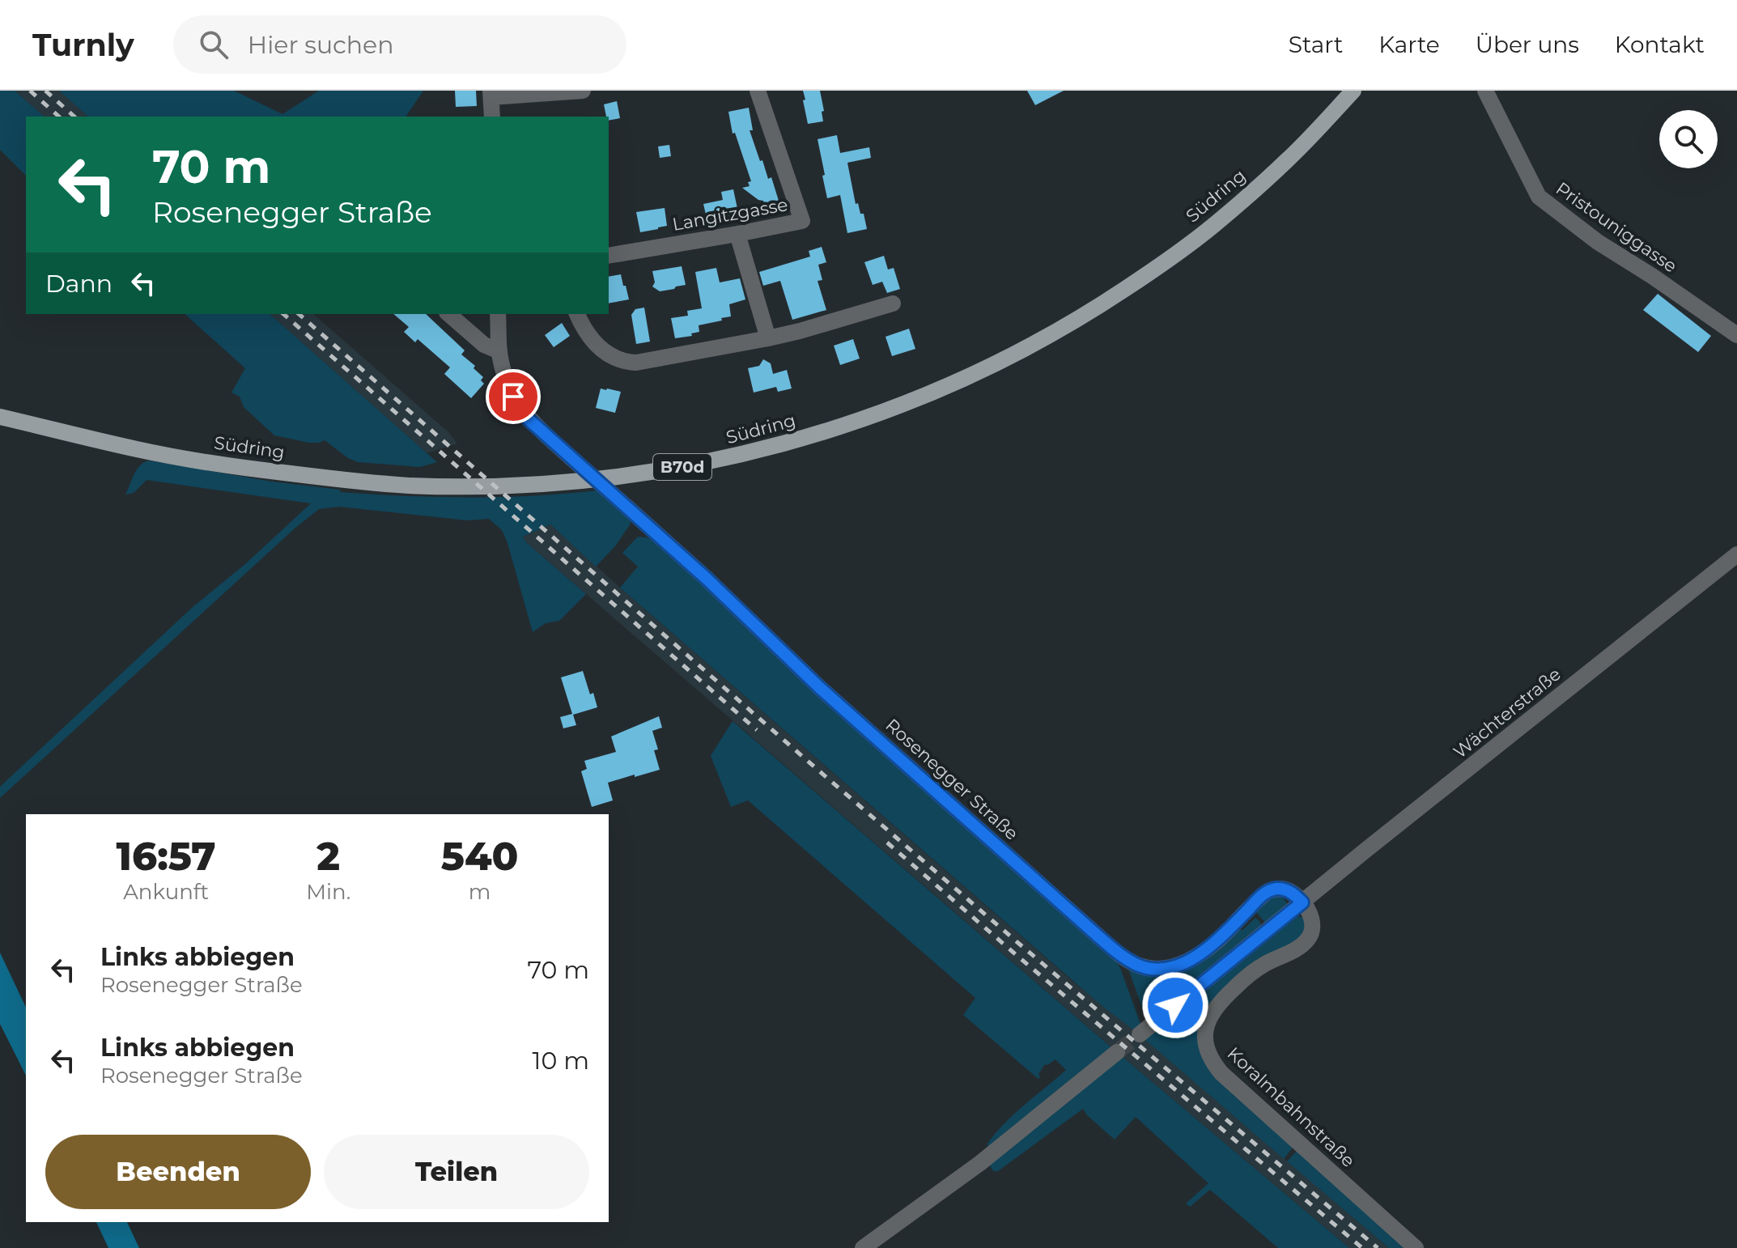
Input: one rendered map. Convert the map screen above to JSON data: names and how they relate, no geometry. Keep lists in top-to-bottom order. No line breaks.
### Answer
{"streets":{"main road":["Südring","B70d"],"street":["Langitzgasse","Pristouniggasse","Wächterstraße","Rosenegger Straße","Koralmbahnstraße"]},"crossings":[["Wächterstraße","Rosenegger Straße"],["Wächterstraße","Koralmbahnstraße"],["Rosenegger Straße","Koralmbahnstraße"]],"page":{"header":"Turnly","search":"Hier suchen","nav":["Start","Karte","Über uns","Kontakt"],"turn":["70 m","Rosenegger Straße"],"then":"Dann","eta":["16:57","Ankunft","2","Min.","540","m"],"list":[{"name":"Links abbiegen","note":"Rosenegger Straße","value":"70 m"},{"name":"Links abbiegen","note":"Rosenegger Straße","value":"10 m"}],"buttons":["Beenden","Teilen"]}}
